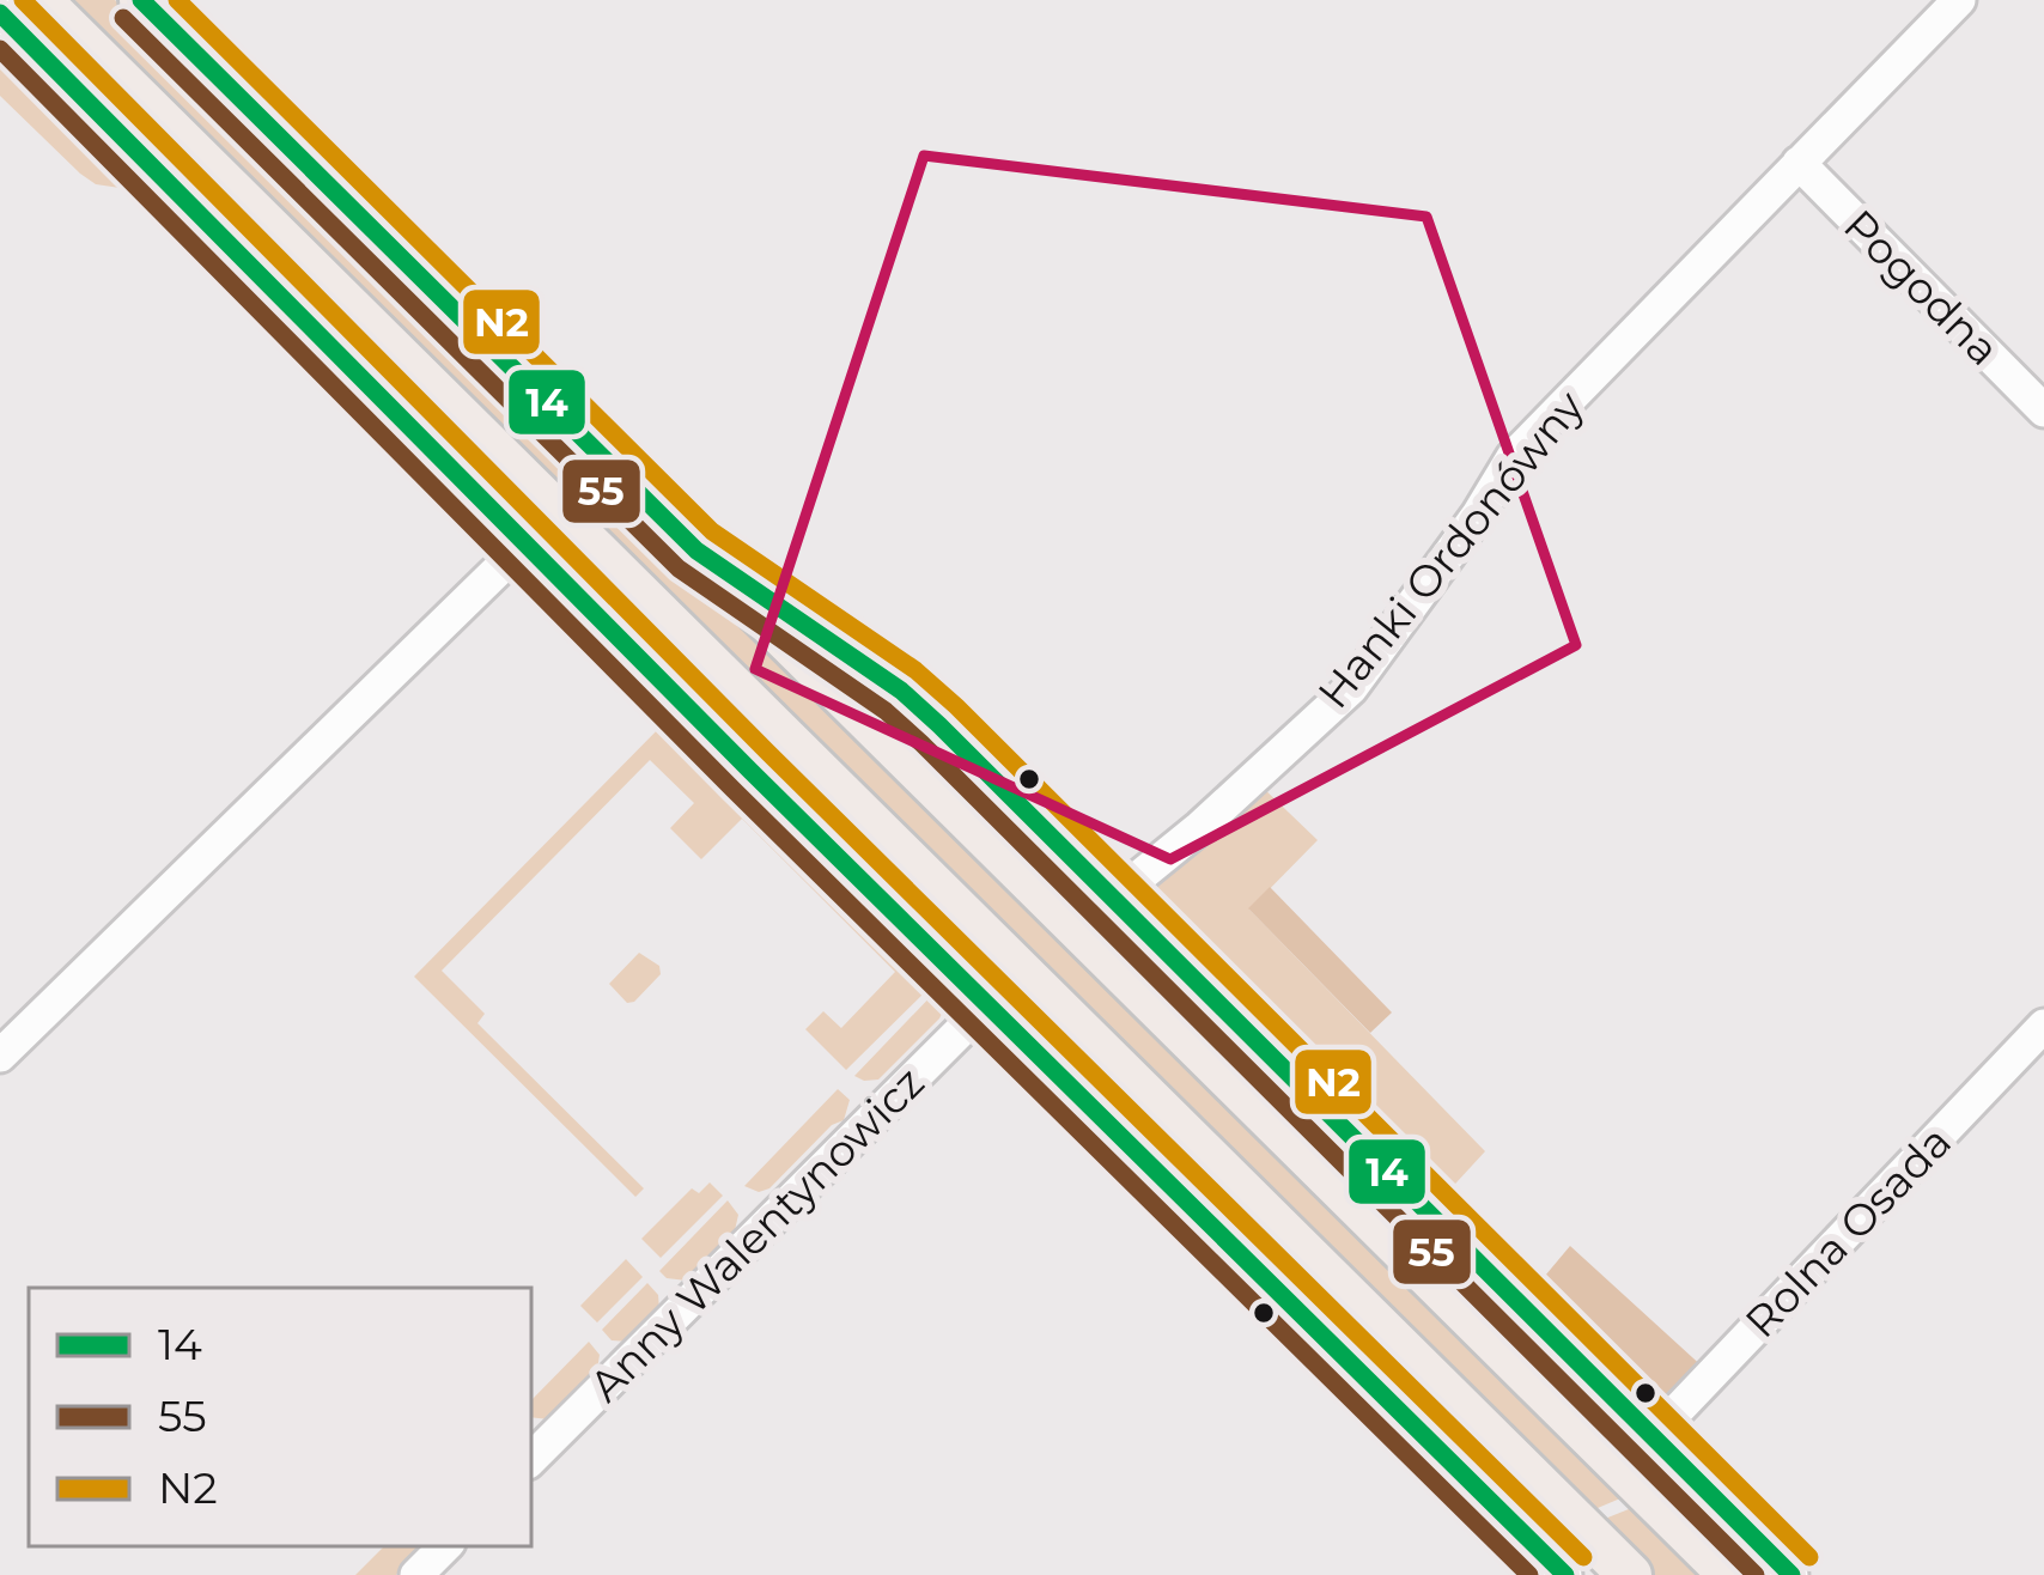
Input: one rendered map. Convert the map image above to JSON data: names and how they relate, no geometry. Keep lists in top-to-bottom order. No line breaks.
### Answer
{"streets":{"street":["Pogodna","Hanki Ordonówny","Rolna Osada","Anny Walentynowicz"]},"crossings":[["Pogodna","Hanki Ordonówny"]],"lines":["transit line 14","transit line N2","transit line 55"],"legend":["14","55","N2"]}
